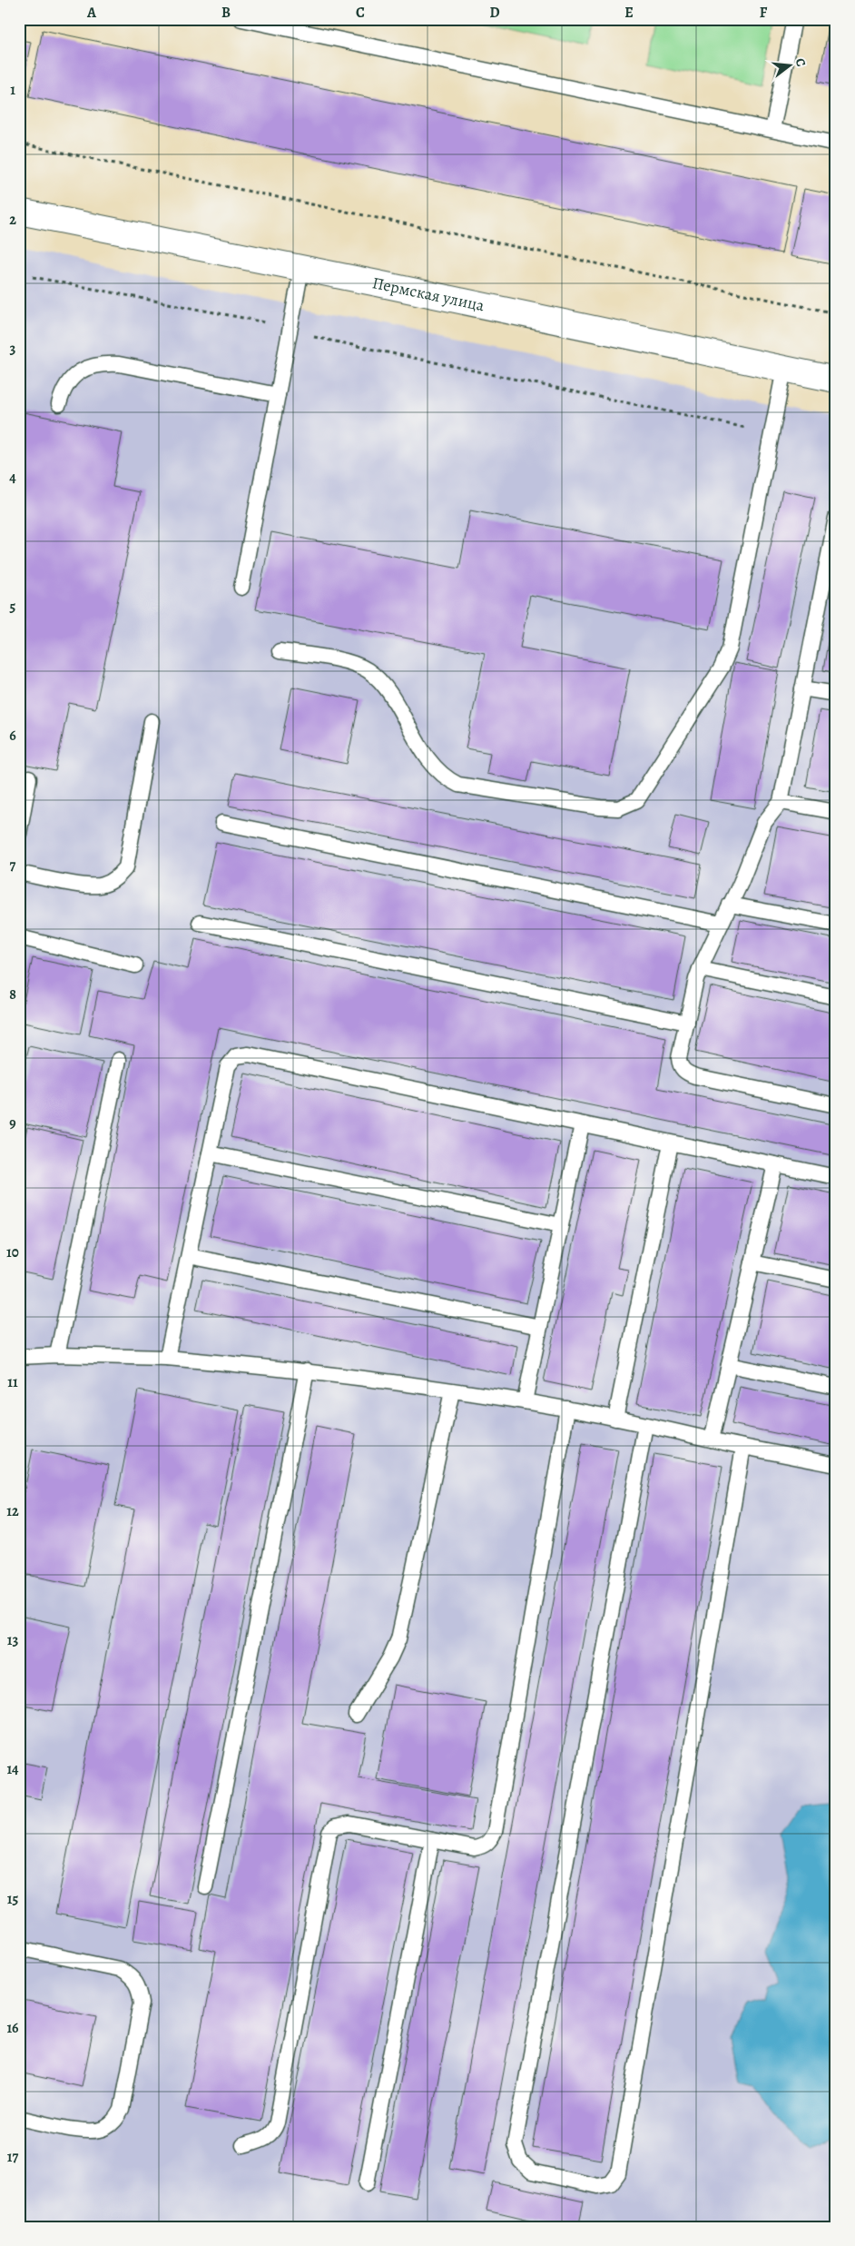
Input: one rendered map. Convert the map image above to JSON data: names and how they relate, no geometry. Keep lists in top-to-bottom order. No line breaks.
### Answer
{"streets":{"street":["Пермская улица"]},"north":"right","grid":{"columns":["A","B","C","D","E","F"],"rows":["1","2","3","4","5","6","7","8","9","10","11","12","13","14","15","16","17"]}}
